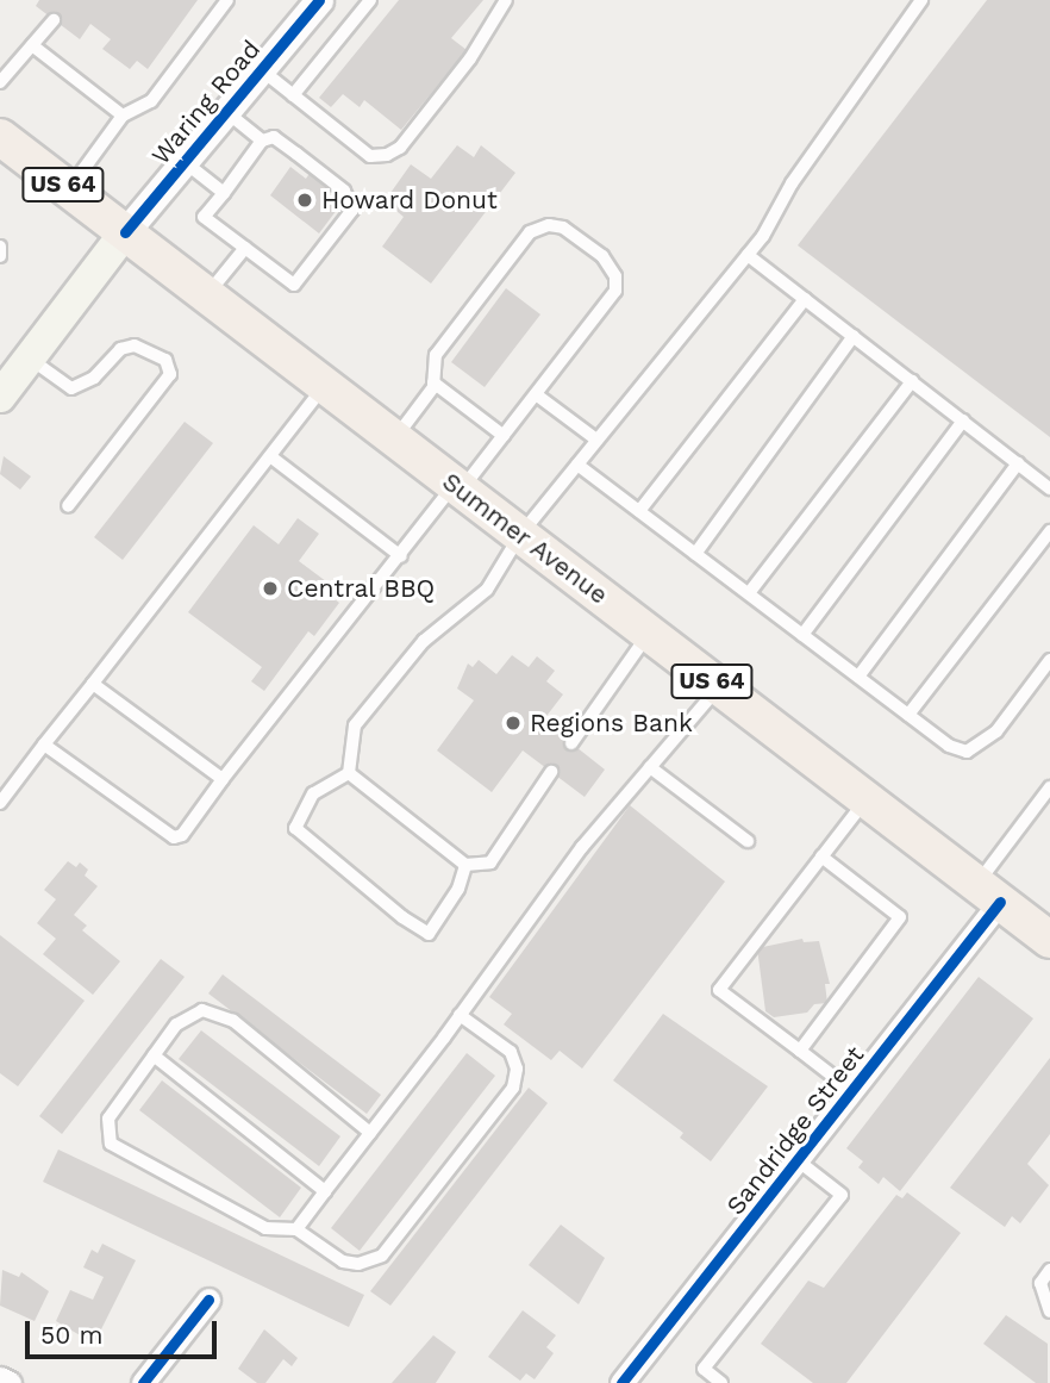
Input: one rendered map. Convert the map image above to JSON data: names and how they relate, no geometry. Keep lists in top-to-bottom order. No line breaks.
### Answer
{"streets":{"main road":["Waring Road","US 64","Summer Avenue"],"street":["Sandridge Street"]},"crossings":[["Waring Road","Summer Avenue"],["Summer Avenue","Sandridge Street"]],"places":["Howard Donut","Central BBQ","Regions Bank"],"scale_bar":"50 m"}
